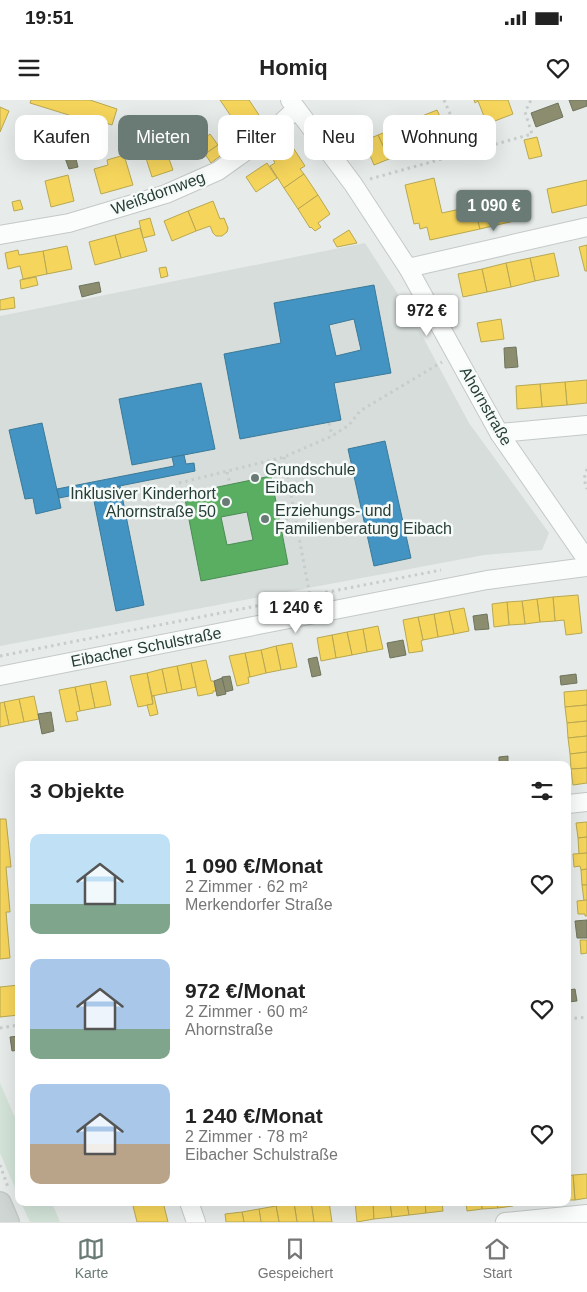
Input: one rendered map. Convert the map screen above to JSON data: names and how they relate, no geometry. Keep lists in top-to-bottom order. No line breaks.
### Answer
{"streets":{"street":["Weißdornweg","Ahornstraße","Eibacher Schulstraße"]},"crossings":[["Weißdornweg","Ahornstraße"]],"places":["Grundschule Eibach","Inklusiver Kinderhort Ahornstraße 50","Erziehungs- und Familienberatung Eibach"],"page":{"status":"19:51","header":"Homiq","chip":["Kaufen","Mieten","Filter","Neu","Wohnung"],"price":["1 090 €","972 €","1 240 €"],"heading":"3 Objekte","list":[{"name":"1 090 €/Monat","note":"2 Zimmer · 62 m² · Merkendorfer Straße"},{"name":"972 €/Monat","note":"2 Zimmer · 60 m² · Ahornstraße"},{"name":"1 240 €/Monat","note":"2 Zimmer · 78 m² · Eibacher Schulstraße"}],"tabs":["Karte","Gespeichert","Start"]}}
